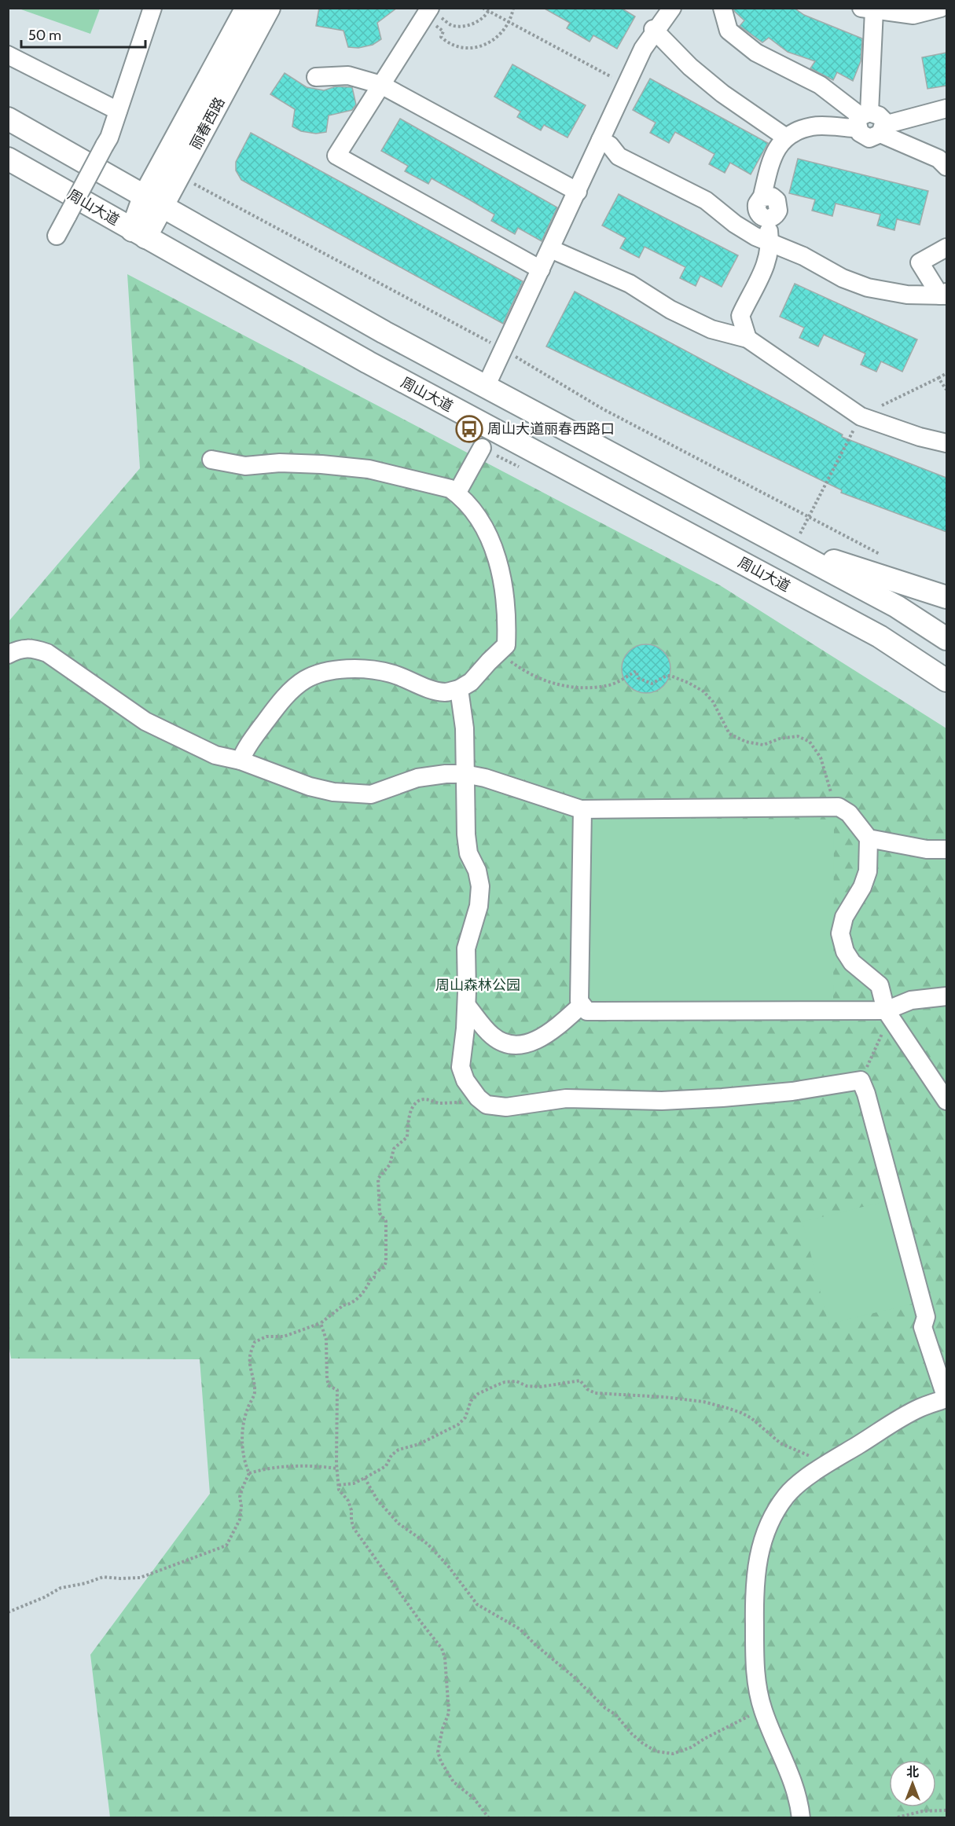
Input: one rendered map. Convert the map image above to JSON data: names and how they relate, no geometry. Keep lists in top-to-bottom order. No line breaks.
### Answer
{"streets":{"main road":["丽春西路","周山大道"]},"crossings":[["丽春西路","周山大道"]],"parks":["周山森林公园"],"places":{"bus stop":["周山大道丽春西路口"]},"scale_bar":"50 m","north":"top"}
